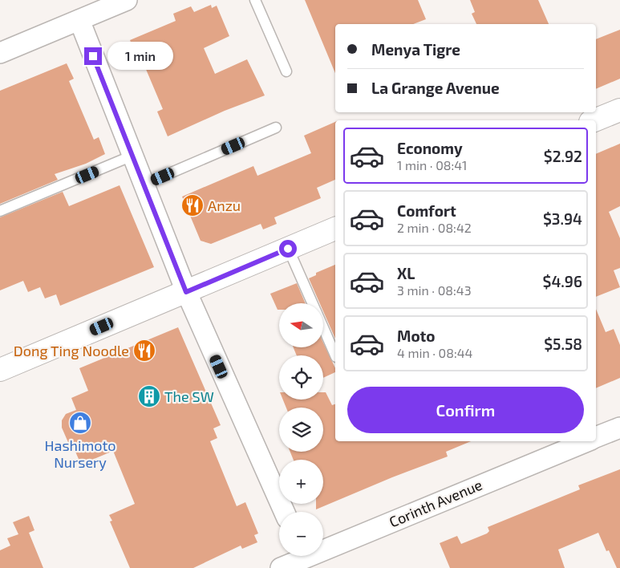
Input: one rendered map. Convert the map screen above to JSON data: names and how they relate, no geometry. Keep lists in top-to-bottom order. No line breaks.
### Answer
{"streets":{"street":["Corinth Avenue"]},"places":{"restaurant":["Anzu","Dong Ting Noodle"],"building":["The SW"],"shop":["Hashimoto Nursery"]},"north":"left","page":{"banner":["Menya Tigre","La Grange Avenue"],"bubble":"1 min","list":[{"name":"Economy","note":"1 min · 08:41","value":"$2.92"},{"name":"Comfort","note":"2 min · 08:42","value":"$3.94"},{"name":"XL","note":"3 min · 08:43","value":"$4.96"},{"name":"Moto","note":"4 min · 08:44","value":"$5.58"}],"map_buttons":["+","−"],"buttons":"Confirm"}}
